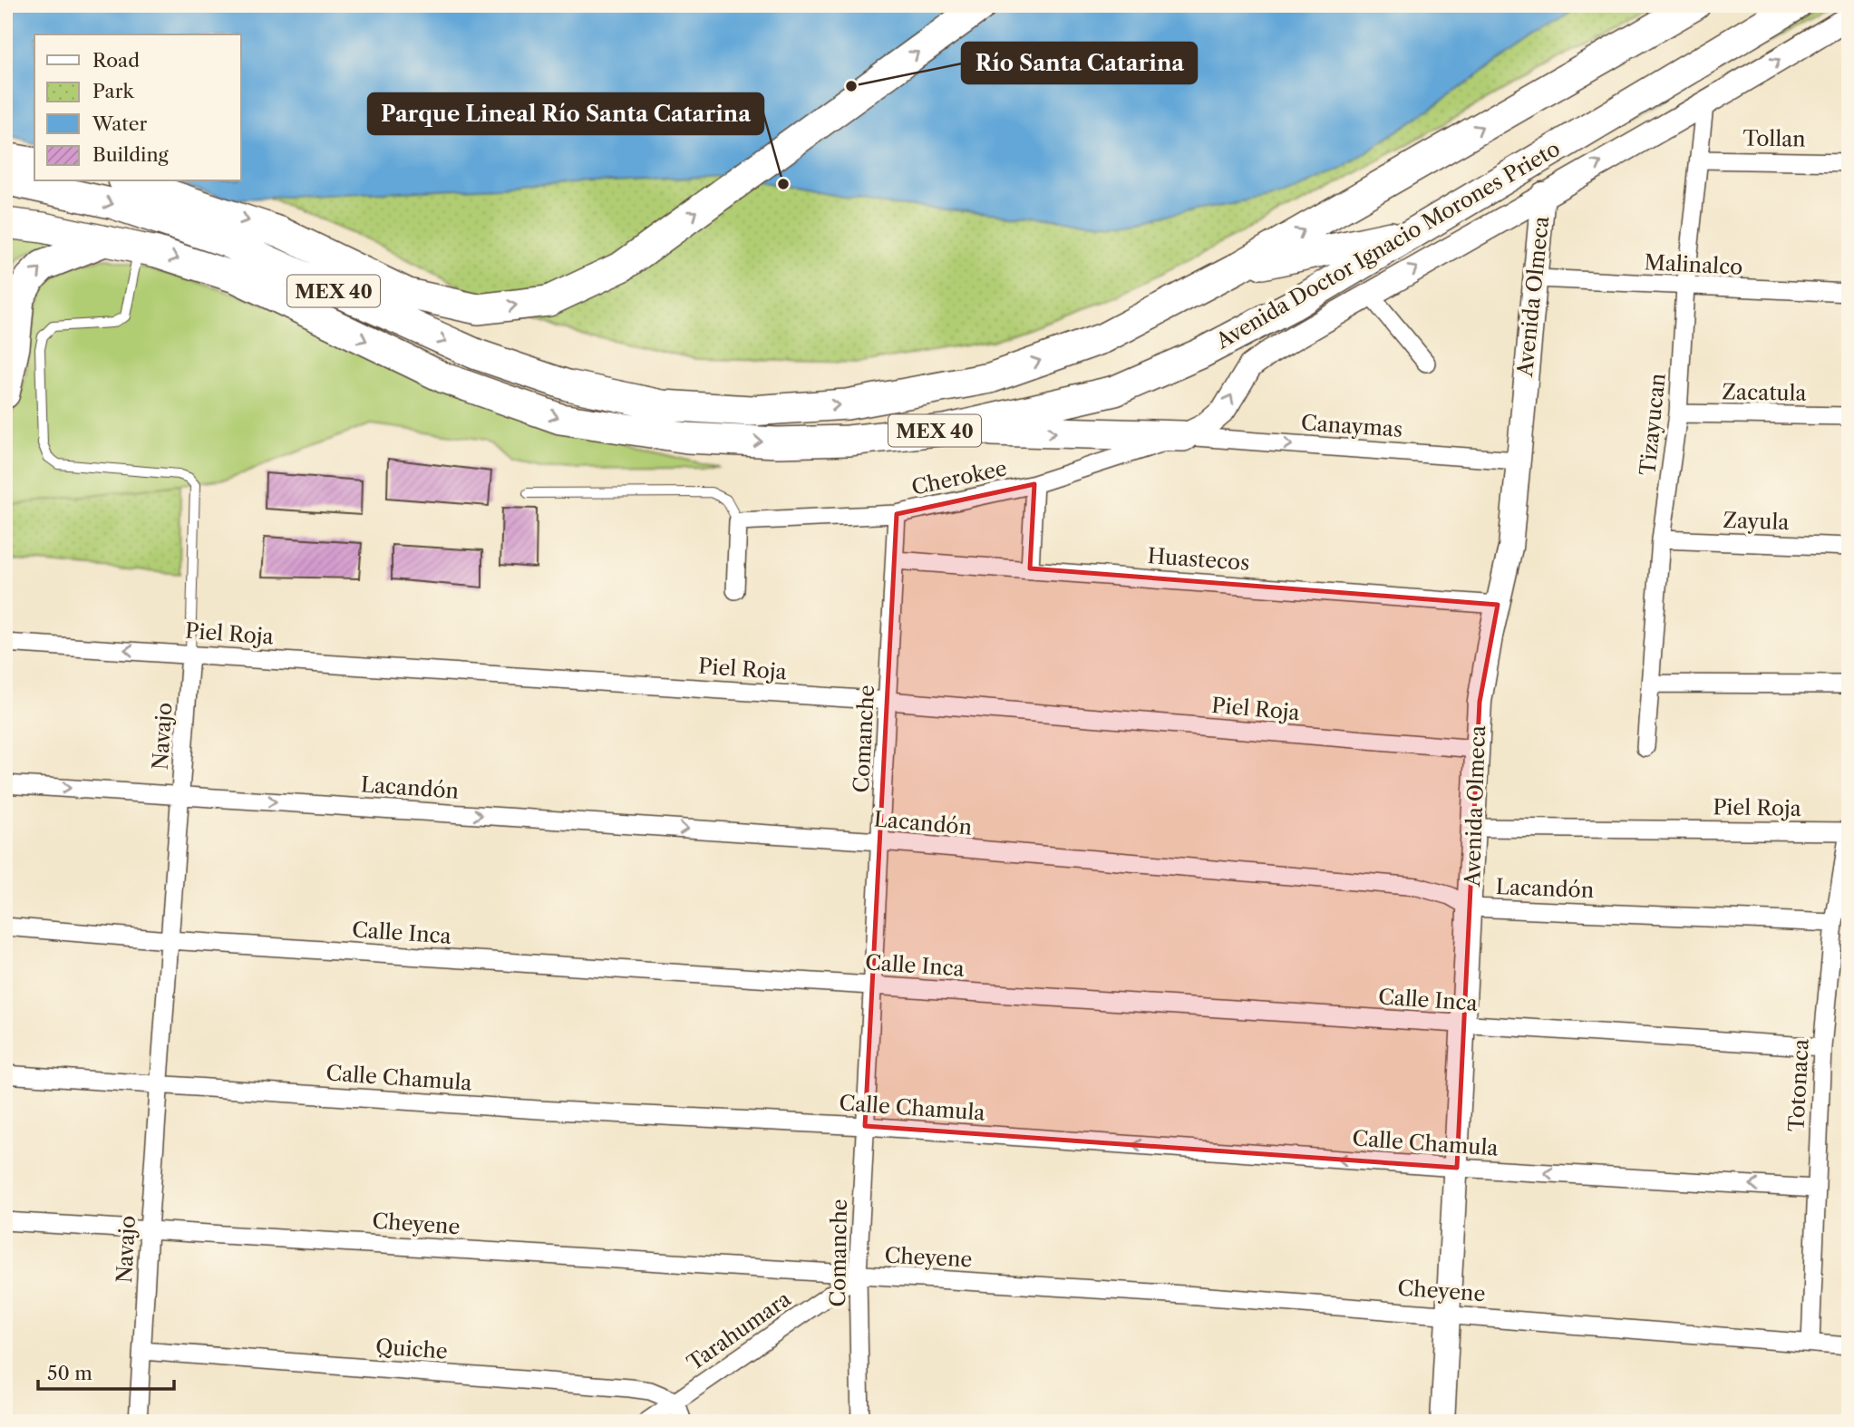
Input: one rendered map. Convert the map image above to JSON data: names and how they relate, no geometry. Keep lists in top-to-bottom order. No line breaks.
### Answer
{"streets":{"highway":["Avenida Doctor Ignacio Morones Prieto","MEX 40"],"street":["Tollan","Malinalco","Avenida Olmeca","Zacatula","Tizayucan","Canaymas","Cherokee","Zayula","Huastecos","Piel Roja","Navajo","Comanche","Lacandón","Calle Inca","Calle Chamula","Totonaca","Cheyene","Tarahumara","Quiche"]},"crossings":[["Tollan","Tizayucan"],["Avenida Doctor Ignacio Morones Prieto","Avenida Olmeca"],["Avenida Doctor Ignacio Morones Prieto","Tizayucan"],["Avenida Doctor Ignacio Morones Prieto","Canaymas"],["Avenida Doctor Ignacio Morones Prieto","Cherokee"],["Avenida Doctor Ignacio Morones Prieto","Navajo"],["Malinalco","Avenida Olmeca"],["Malinalco","Tizayucan"],["Avenida Olmeca","Canaymas"],["Avenida Olmeca","Huastecos"],["Avenida Olmeca","Piel Roja"],["Avenida Olmeca","Lacandón"],["Avenida Olmeca","Calle Inca"],["Avenida Olmeca","Calle Chamula"],["Avenida Olmeca","Cheyene"],["Zacatula","Tizayucan"],["Tizayucan","Zayula"],["Canaymas","Cherokee"],["Cherokee","Comanche"],["Huastecos","Comanche"],["Piel Roja","Navajo"],["Piel Roja","Comanche"],["Piel Roja","Totonaca"],["Navajo","Lacandón"],["Navajo","Calle Inca"],["Navajo","Calle Chamula"],["Navajo","Cheyene"],["Navajo","Quiche"],["Comanche","Lacandón"],["Comanche","Calle Inca"],["Comanche","Calle Chamula"],["Comanche","Cheyene"],["Comanche","Tarahumara"],["Lacandón","Totonaca"],["Calle Inca","Totonaca"],["Calle Chamula","Totonaca"],["Totonaca","Cheyene"],["Cheyene","Tarahumara"],["Tarahumara","Quiche"]],"one_way":["Canaymas","Lacandón","Calle Chamula"],"places":["Río Santa Catarina","Parque Lineal Río Santa Catarina"],"legend":["Road","Park","Water","Building"],"scale_bar":"50 m"}
